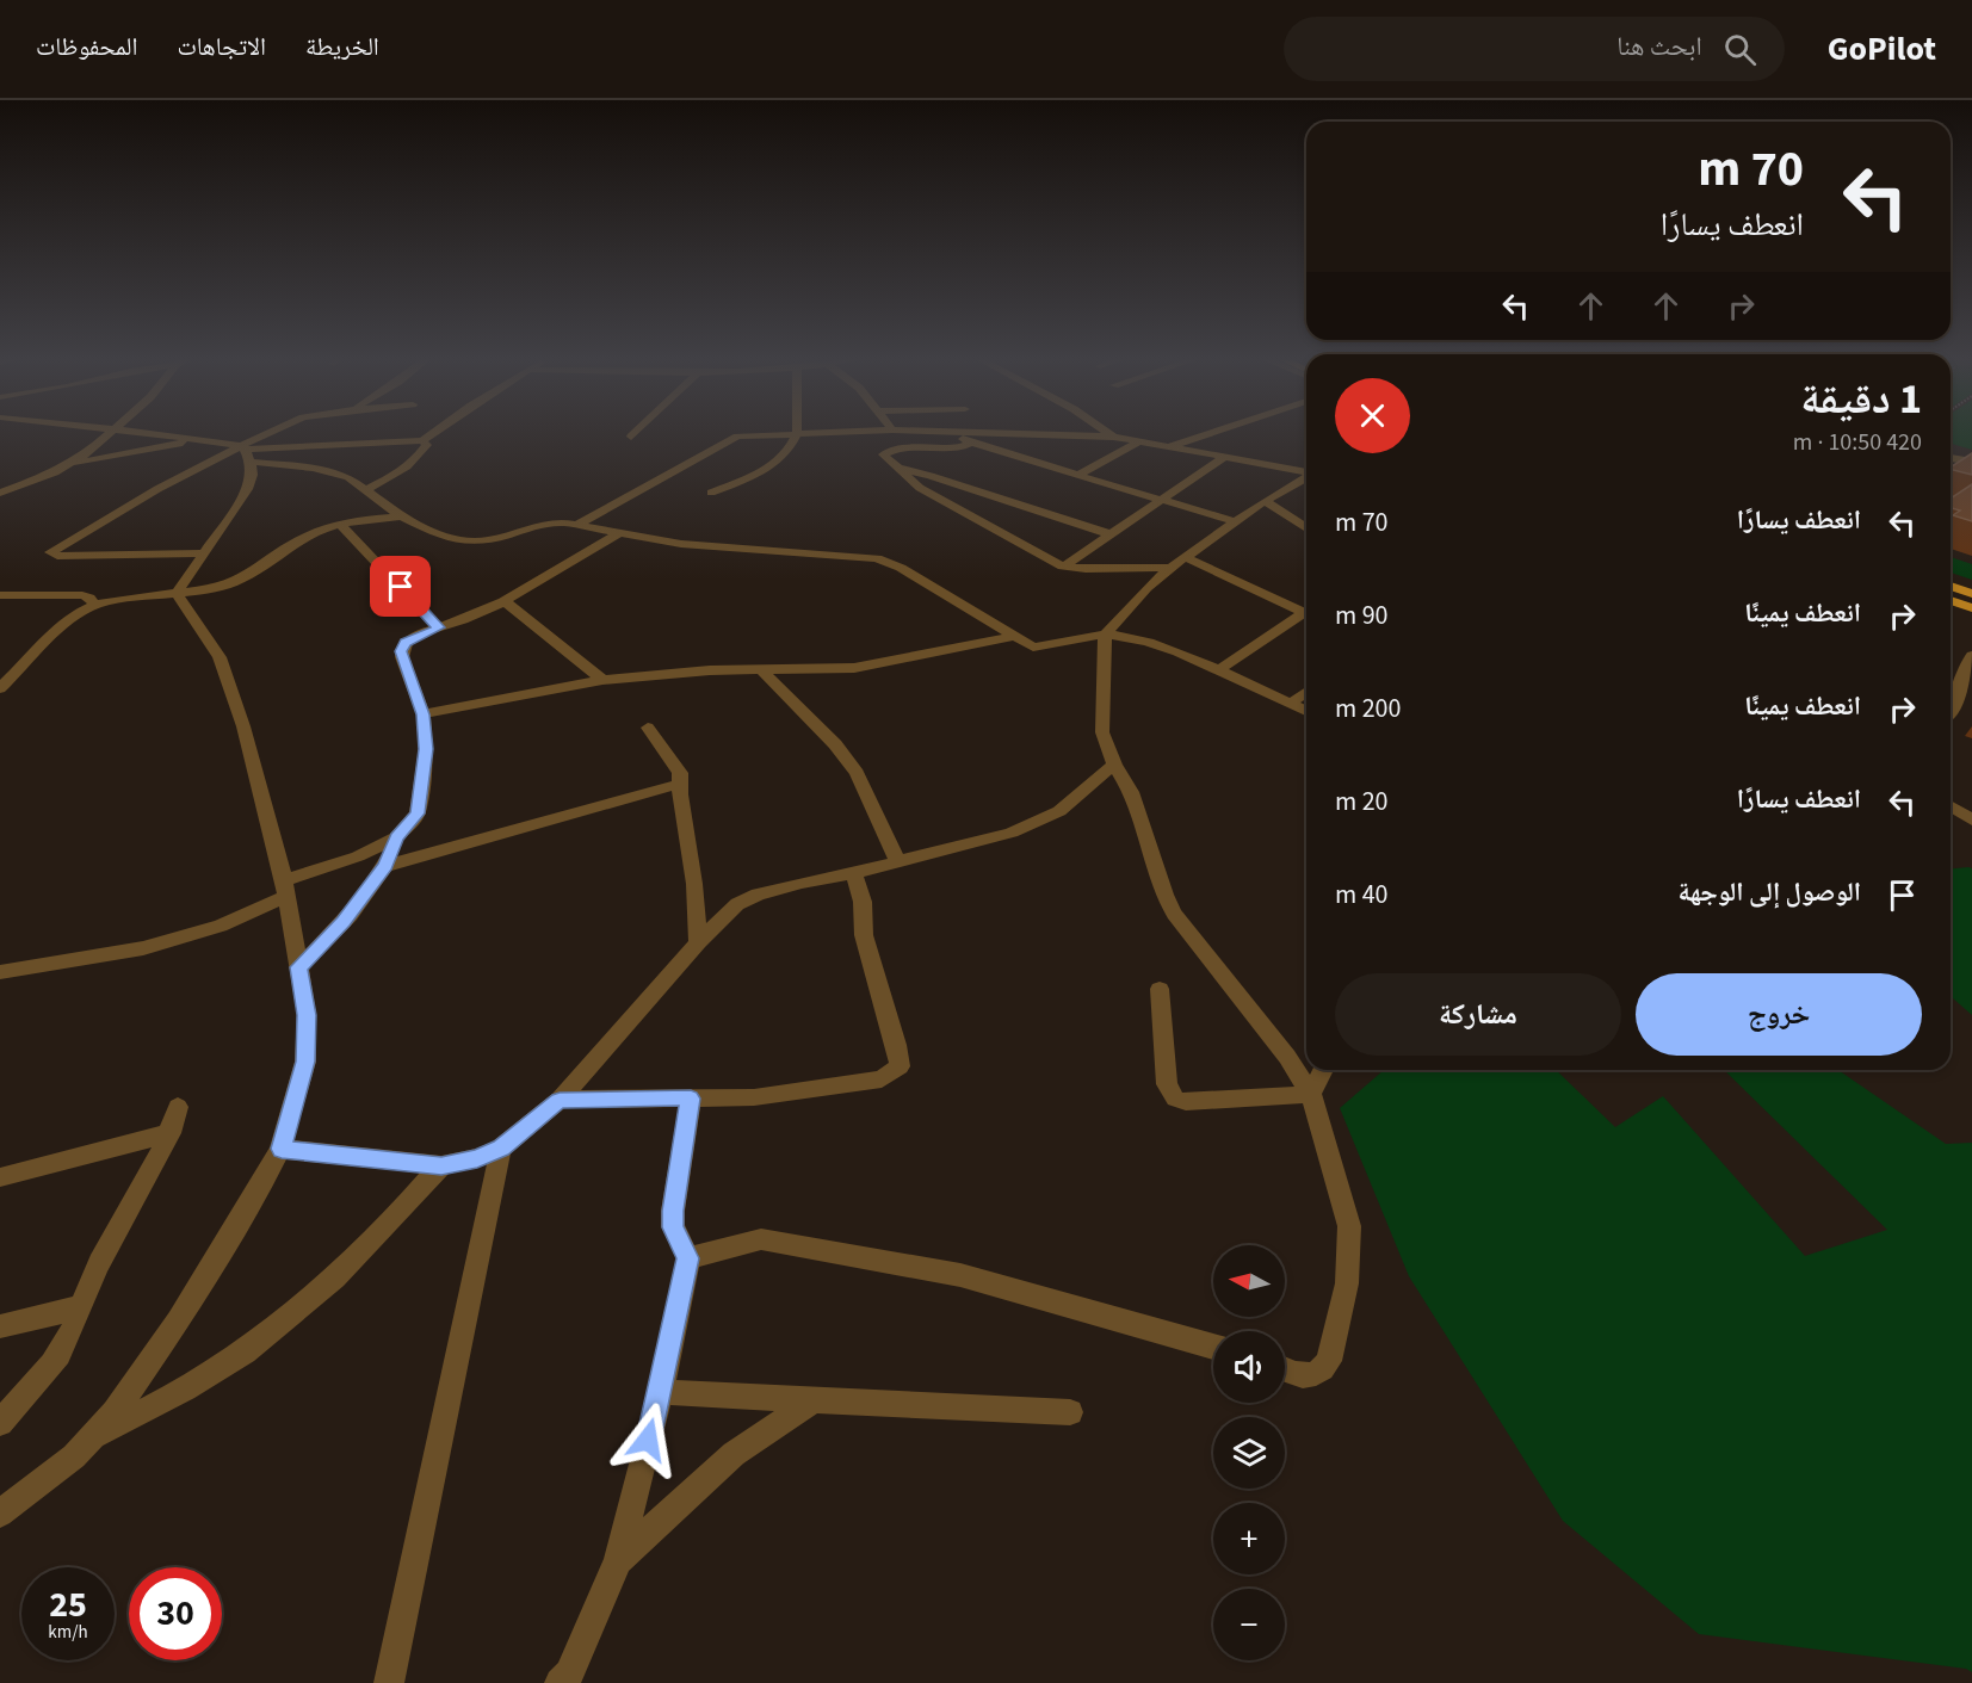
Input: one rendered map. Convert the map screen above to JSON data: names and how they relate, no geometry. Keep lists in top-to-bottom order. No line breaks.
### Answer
{"north":"left","page":{"header":"GoPilot","search":"ابحث هنا","nav":["الخريطة","الاتجاهات","المحفوظات"],"turn":["70 m","انعطف يسارًا"],"heading":["1 دقيقة","420 m · 10:50"],"list":[{"name":"انعطف يسارًا","value":"70 m"},{"name":"انعطف يمينًا","value":"90 m"},{"name":"انعطف يمينًا","value":"200 m"},{"name":"انعطف يسارًا","value":"20 m"},{"name":"الوصول إلى الوجهة","value":"40 m"}],"buttons":["خروج","مشاركة"],"map_buttons":["+","−"],"speed":"25 km/h","limit":"30"}}
